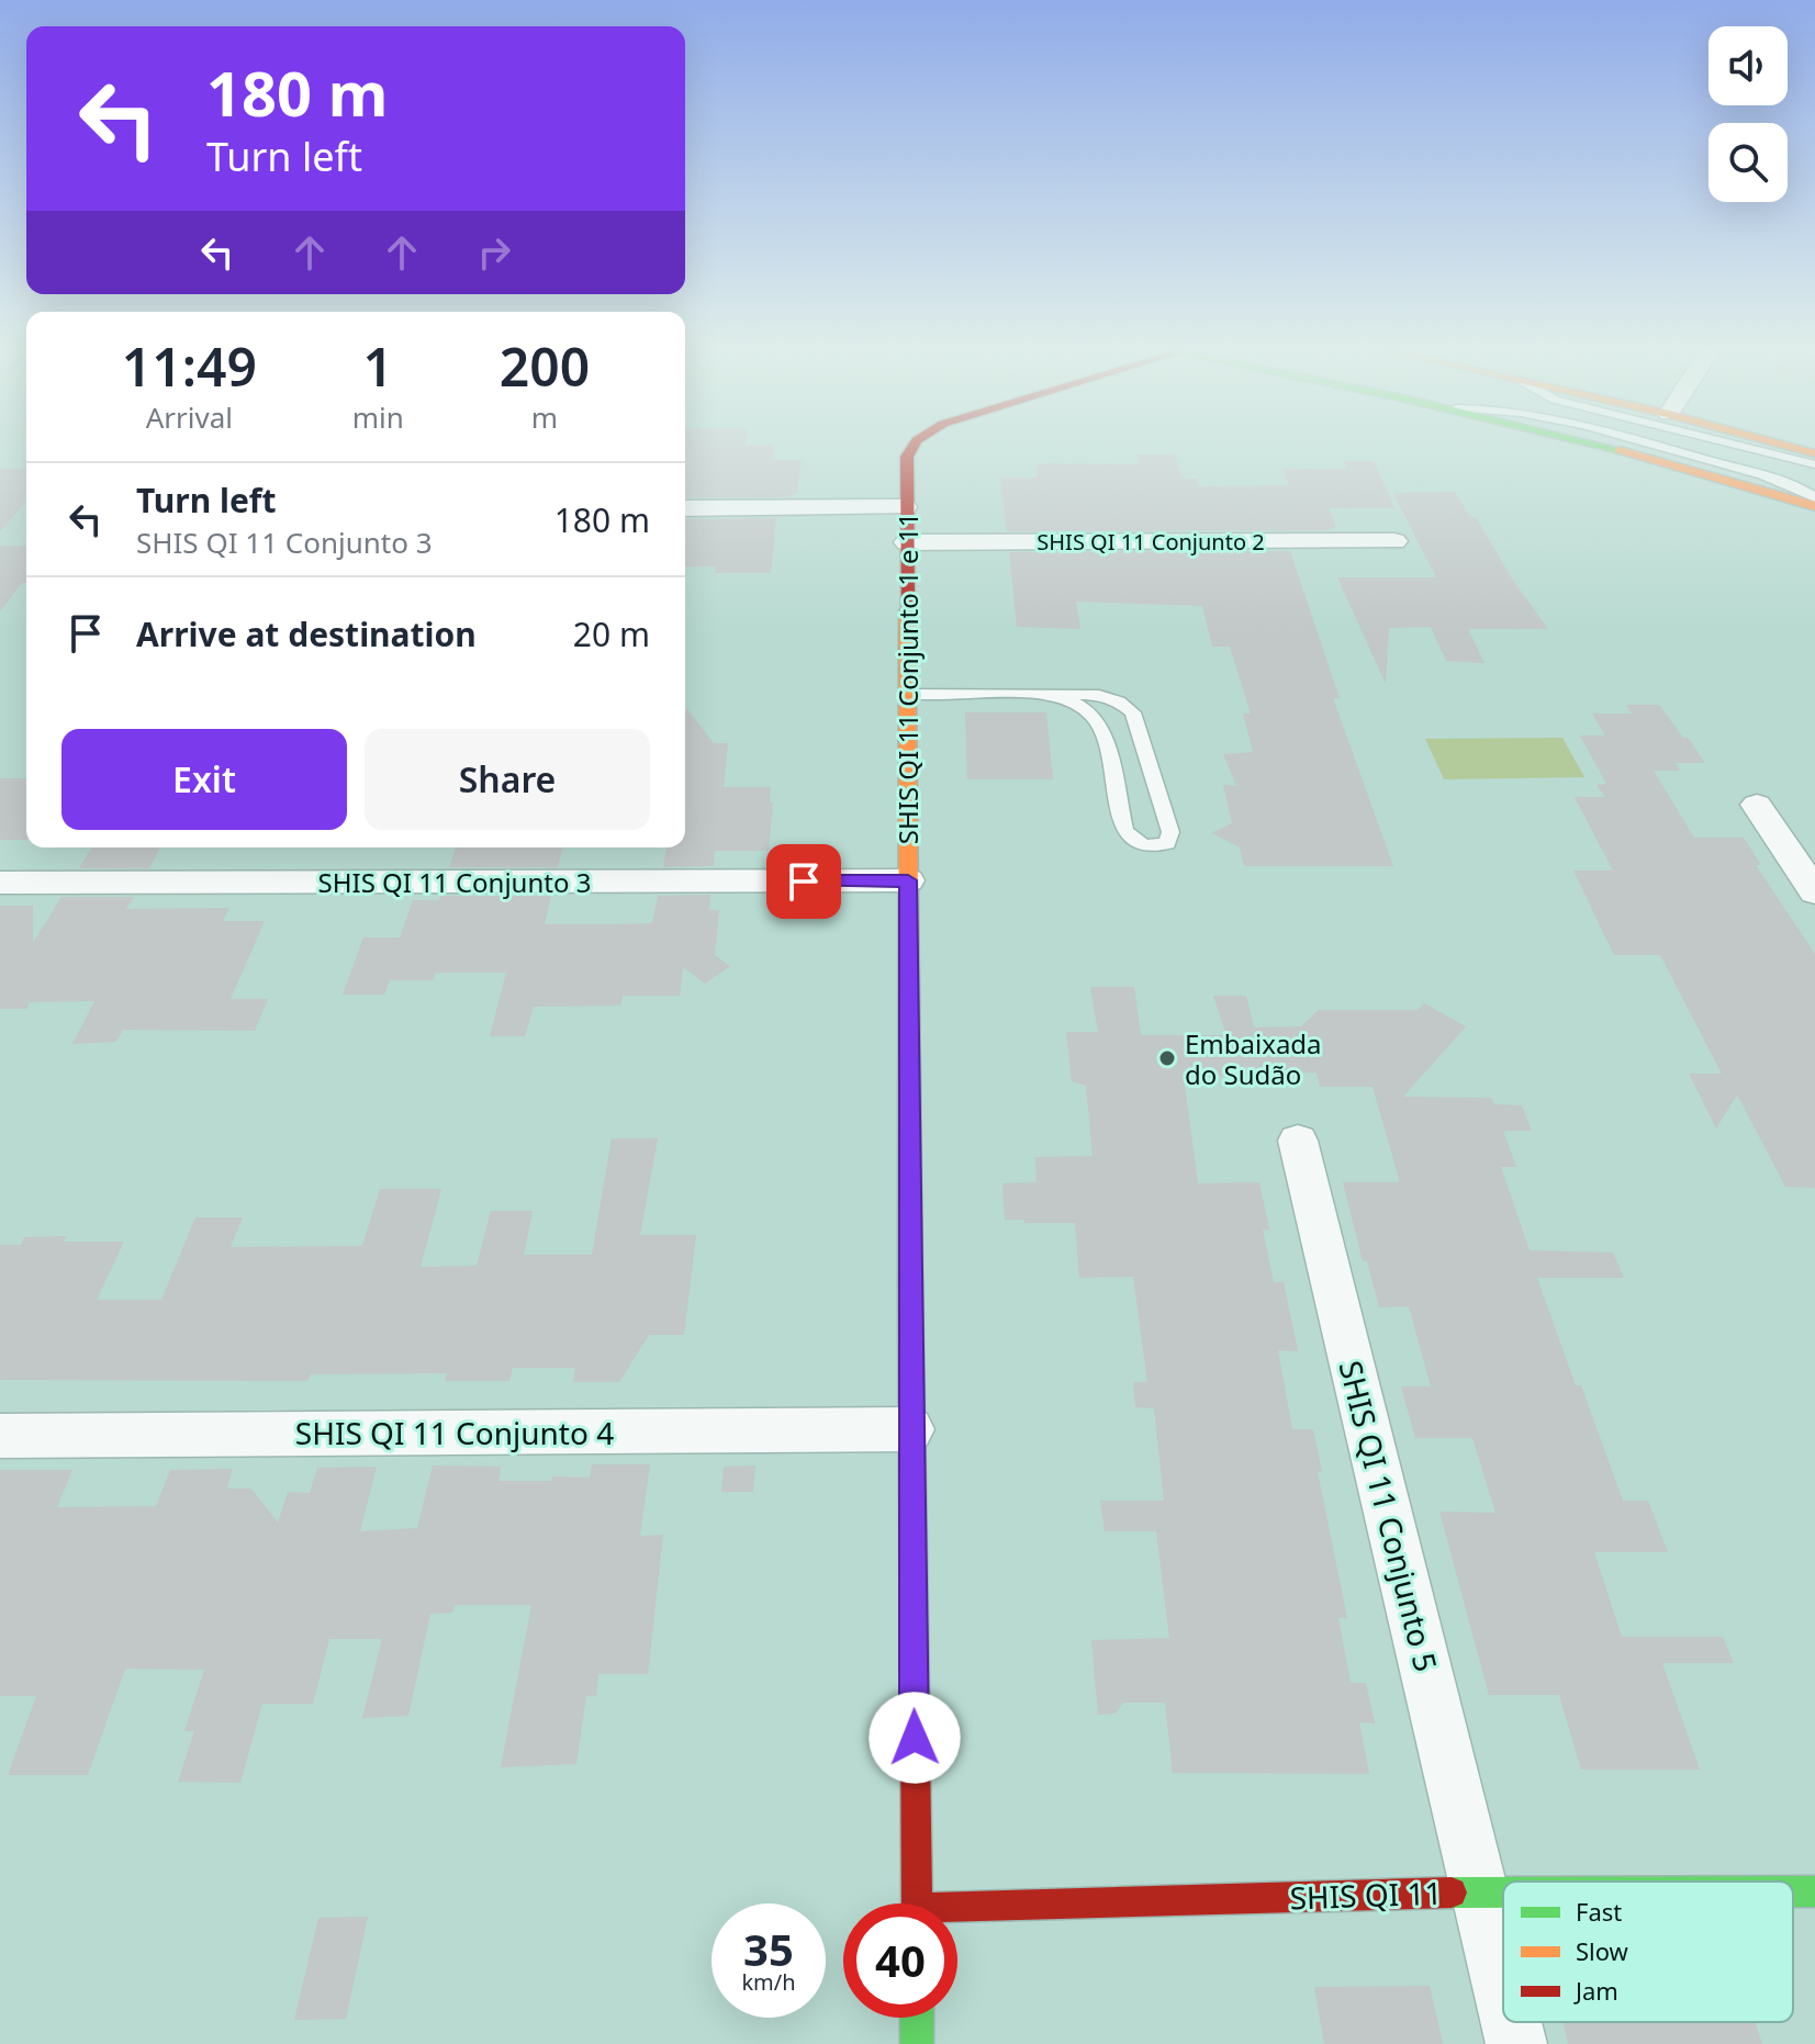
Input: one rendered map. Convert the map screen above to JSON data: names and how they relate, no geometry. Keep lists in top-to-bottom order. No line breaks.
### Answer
{"streets":{"street":["SHIS QI 11 Conjunto 2","SHIS QI 11 Conjunto 1 e 11","SHIS QI 11 Conjunto 3","SHIS QI 11 Conjunto 4","SHIS QI 11 Conjunto 5","SHIS QI 11"]},"crossings":[["SHIS QI 11 Conjunto 2","SHIS QI 11 Conjunto 1 e 11"],["SHIS QI 11 Conjunto 1 e 11","SHIS QI 11 Conjunto 3"],["SHIS QI 11 Conjunto 1 e 11","SHIS QI 11 Conjunto 4"],["SHIS QI 11 Conjunto 5","SHIS QI 11"]],"places":["Embaixada do Sudão"],"legend":["Fast","Slow","Jam"],"page":{"turn":["180 m","Turn left"],"eta":["11:49","Arrival","1","min","200","m"],"list":[{"name":"Turn left","note":"SHIS QI 11 Conjunto 3","value":"180 m"},{"name":"Arrive at destination","value":"20 m"}],"buttons":["Exit","Share"],"speed":"35 km/h","limit":"40"}}
